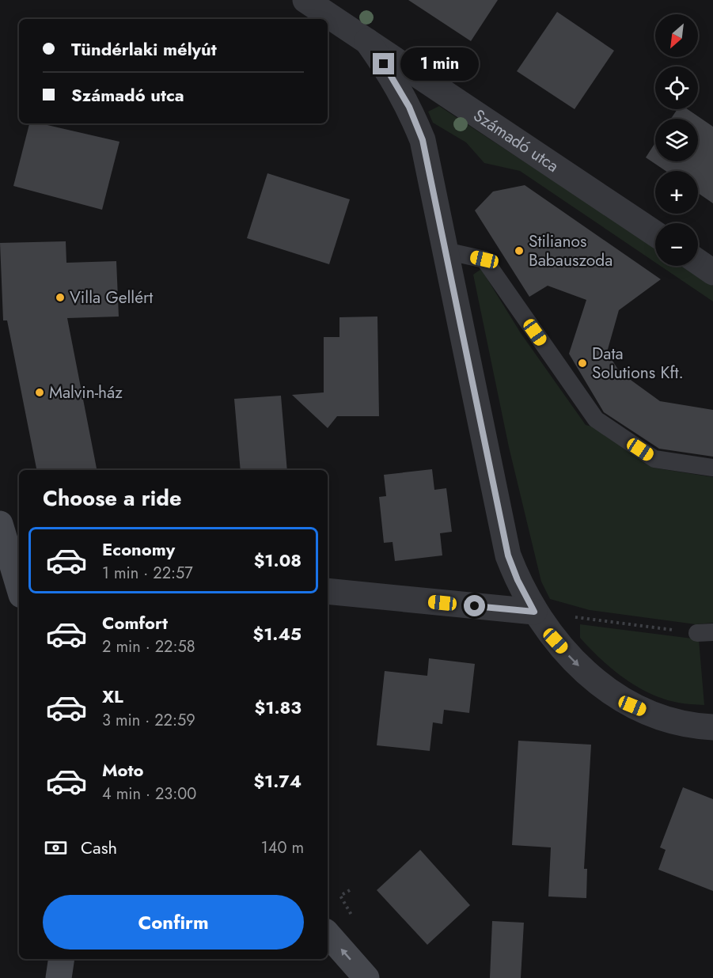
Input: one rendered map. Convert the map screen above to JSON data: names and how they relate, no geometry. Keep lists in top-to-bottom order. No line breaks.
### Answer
{"streets":{"street":["Számadó utca"]},"places":["Stilianos Babauszoda","Villa Gellért","Data Solutions Kft.","Malvin-ház"],"north":"bottom left","page":{"map_buttons":["+","−"],"banner":["Tündérlaki mélyút","Számadó utca"],"bubble":"1 min","heading":"Choose a ride","list":[{"name":"Economy","note":"1 min · 22:57","value":"$1.08"},{"name":"Comfort","note":"2 min · 22:58","value":"$1.45"},{"name":"XL","note":"3 min · 22:59","value":"$1.83"},{"name":"Moto","note":"4 min · 23:00","value":"$1.74"}],"pay":["Cash","140 m"],"buttons":"Confirm"}}
